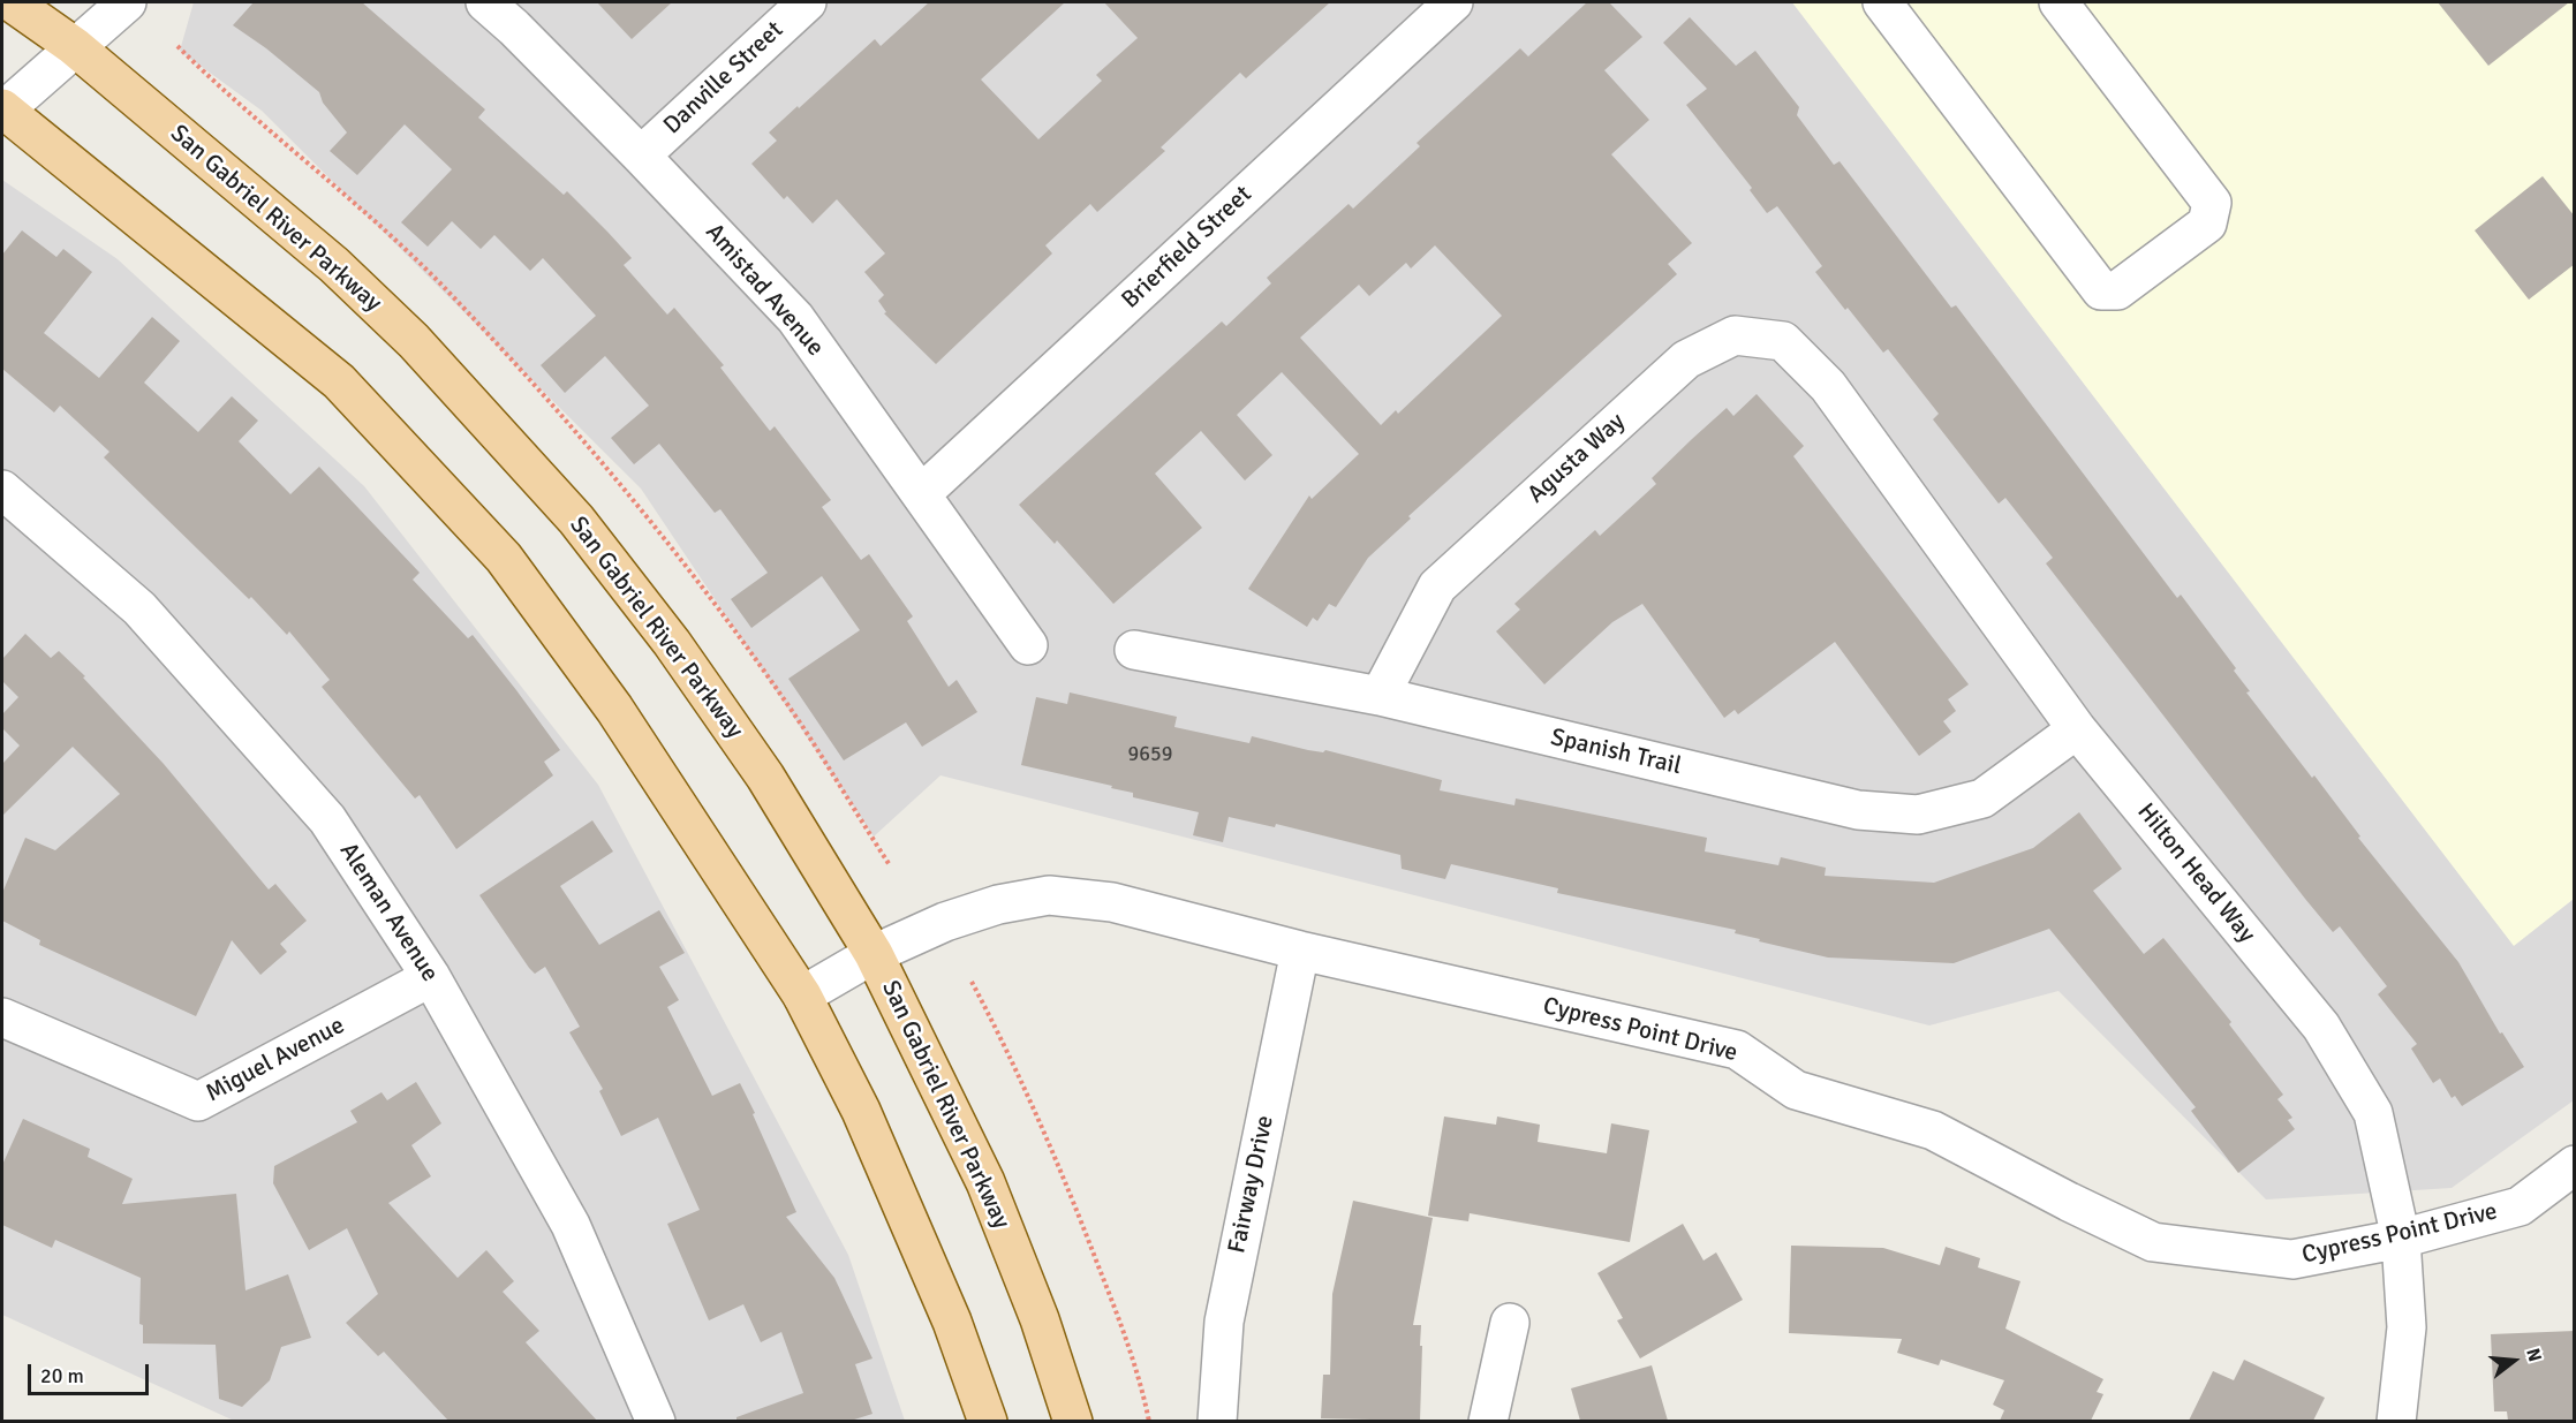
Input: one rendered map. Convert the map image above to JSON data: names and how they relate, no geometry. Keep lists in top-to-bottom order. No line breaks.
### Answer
{"streets":{"main road":["San Gabriel River Parkway"],"street":["Danville Street","Brierfield Street","Amistad Avenue","Agusta Way","Spanish Trail","Hilton Head Way","Aleman Avenue","Cypress Point Drive","Miguel Avenue","Fairway Drive"]},"crossings":[["Danville Street","Amistad Avenue"],["San Gabriel River Parkway","Cypress Point Drive"],["Brierfield Street","Amistad Avenue"],["Agusta Way","Spanish Trail"],["Agusta Way","Hilton Head Way"],["Spanish Trail","Hilton Head Way"],["Hilton Head Way","Cypress Point Drive"],["Aleman Avenue","Miguel Avenue"],["Cypress Point Drive","Fairway Drive"]],"house_numbers":["9659"],"scale_bar":"20 m","north":"right"}
